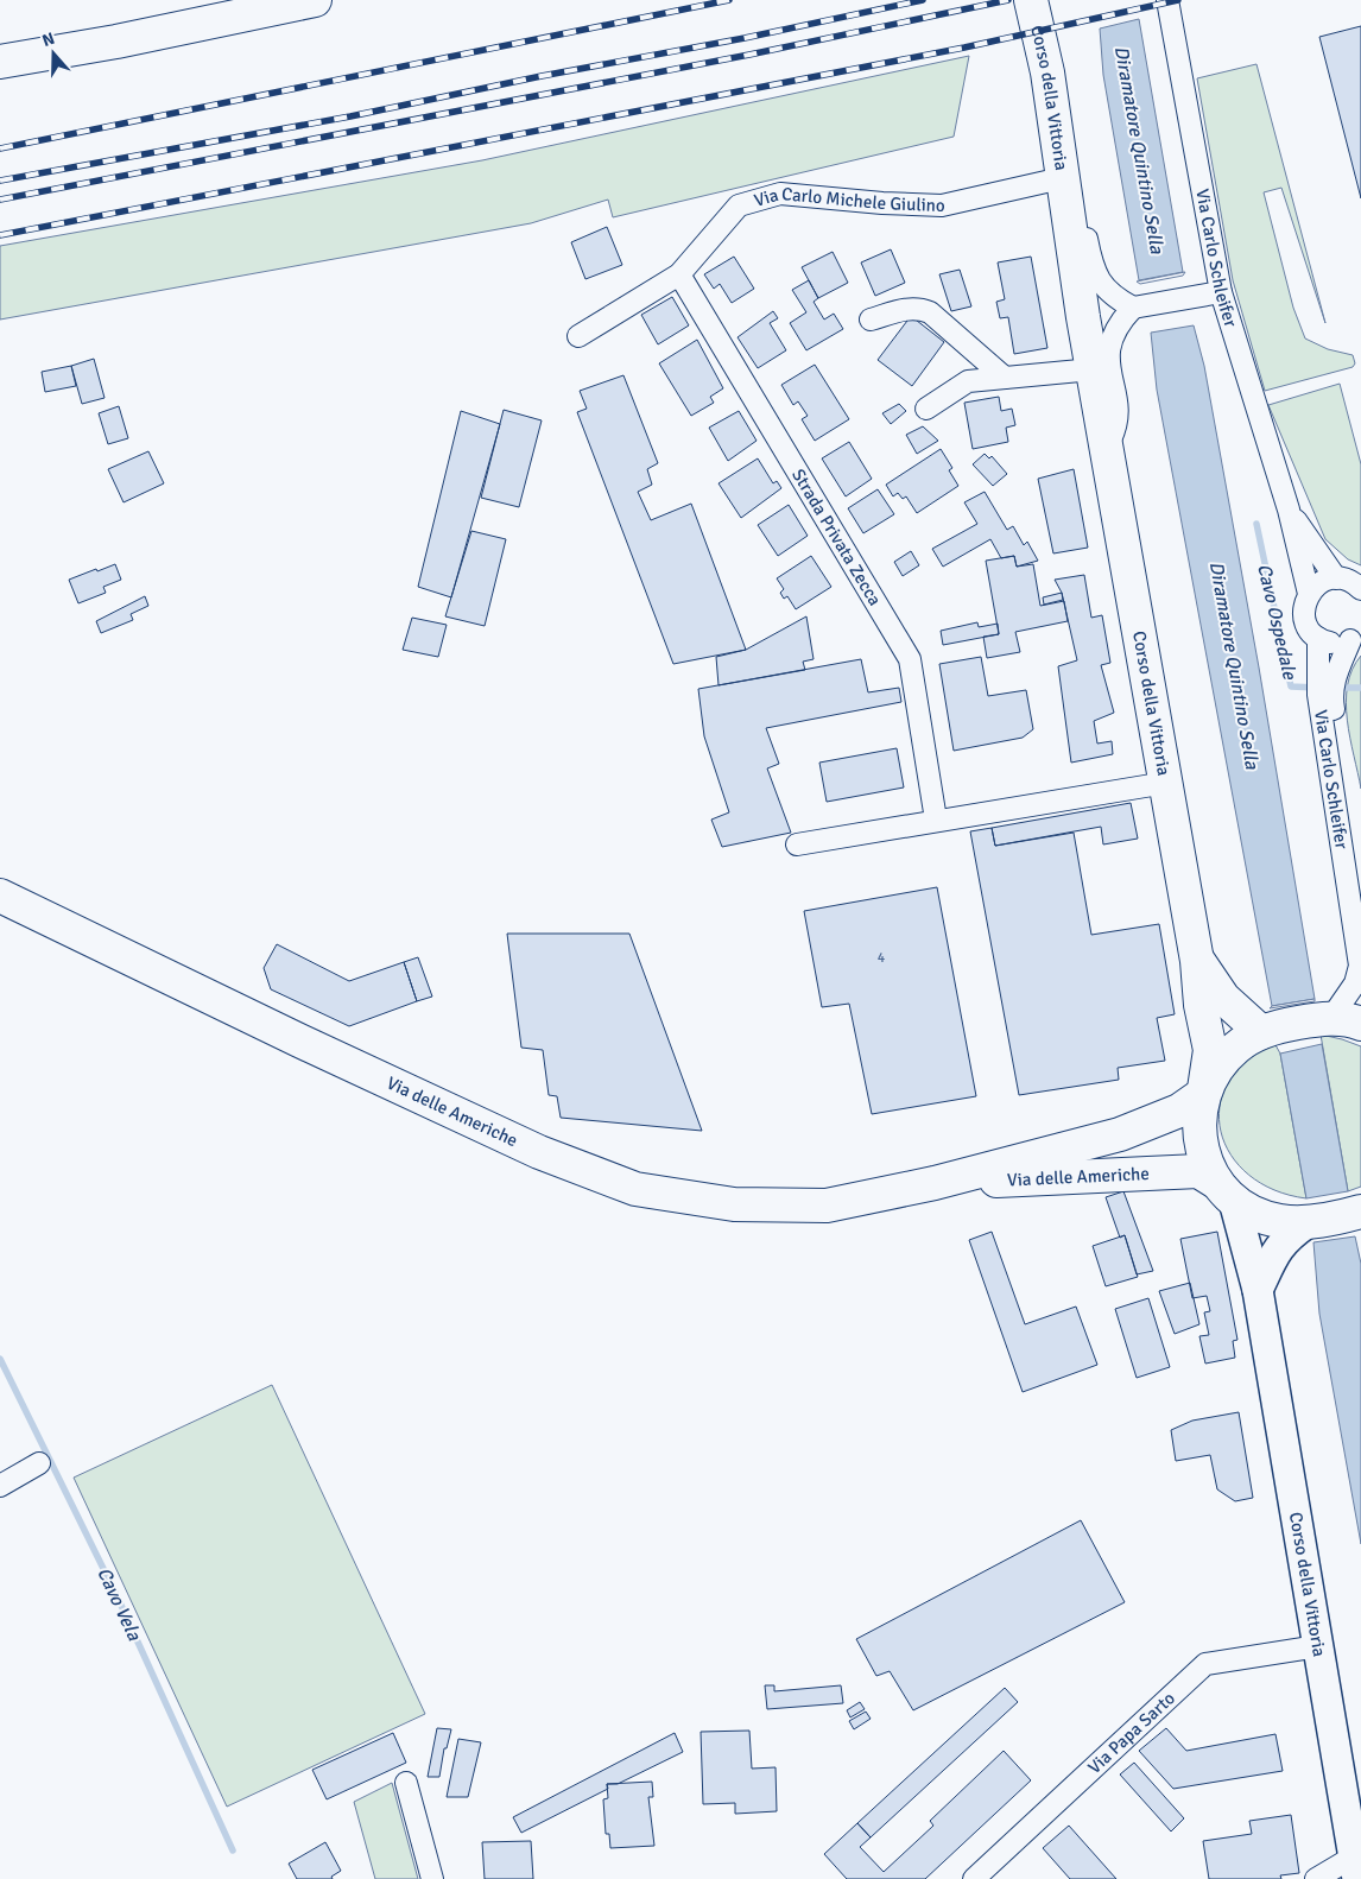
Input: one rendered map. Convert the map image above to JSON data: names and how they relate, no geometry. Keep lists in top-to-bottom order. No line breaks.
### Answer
{"streets":{"main road":["Corso della Vittoria","Via delle Americhe"],"street":["Via Carlo Michele Giulino","Via Carlo Schleifer","Strada Privata Zecca","Via Papa Sarto"]},"crossings":[["Corso della Vittoria","Via Carlo Michele Giulino"],["Corso della Vittoria","Via delle Americhe"],["Corso della Vittoria","Via Papa Sarto"],["Via Carlo Michele Giulino","Strada Privata Zecca"]],"water":["Diramatore Quintino Sella","Cavo Ospedale","Cavo Vela"],"house_numbers":["4"],"north":"top"}
